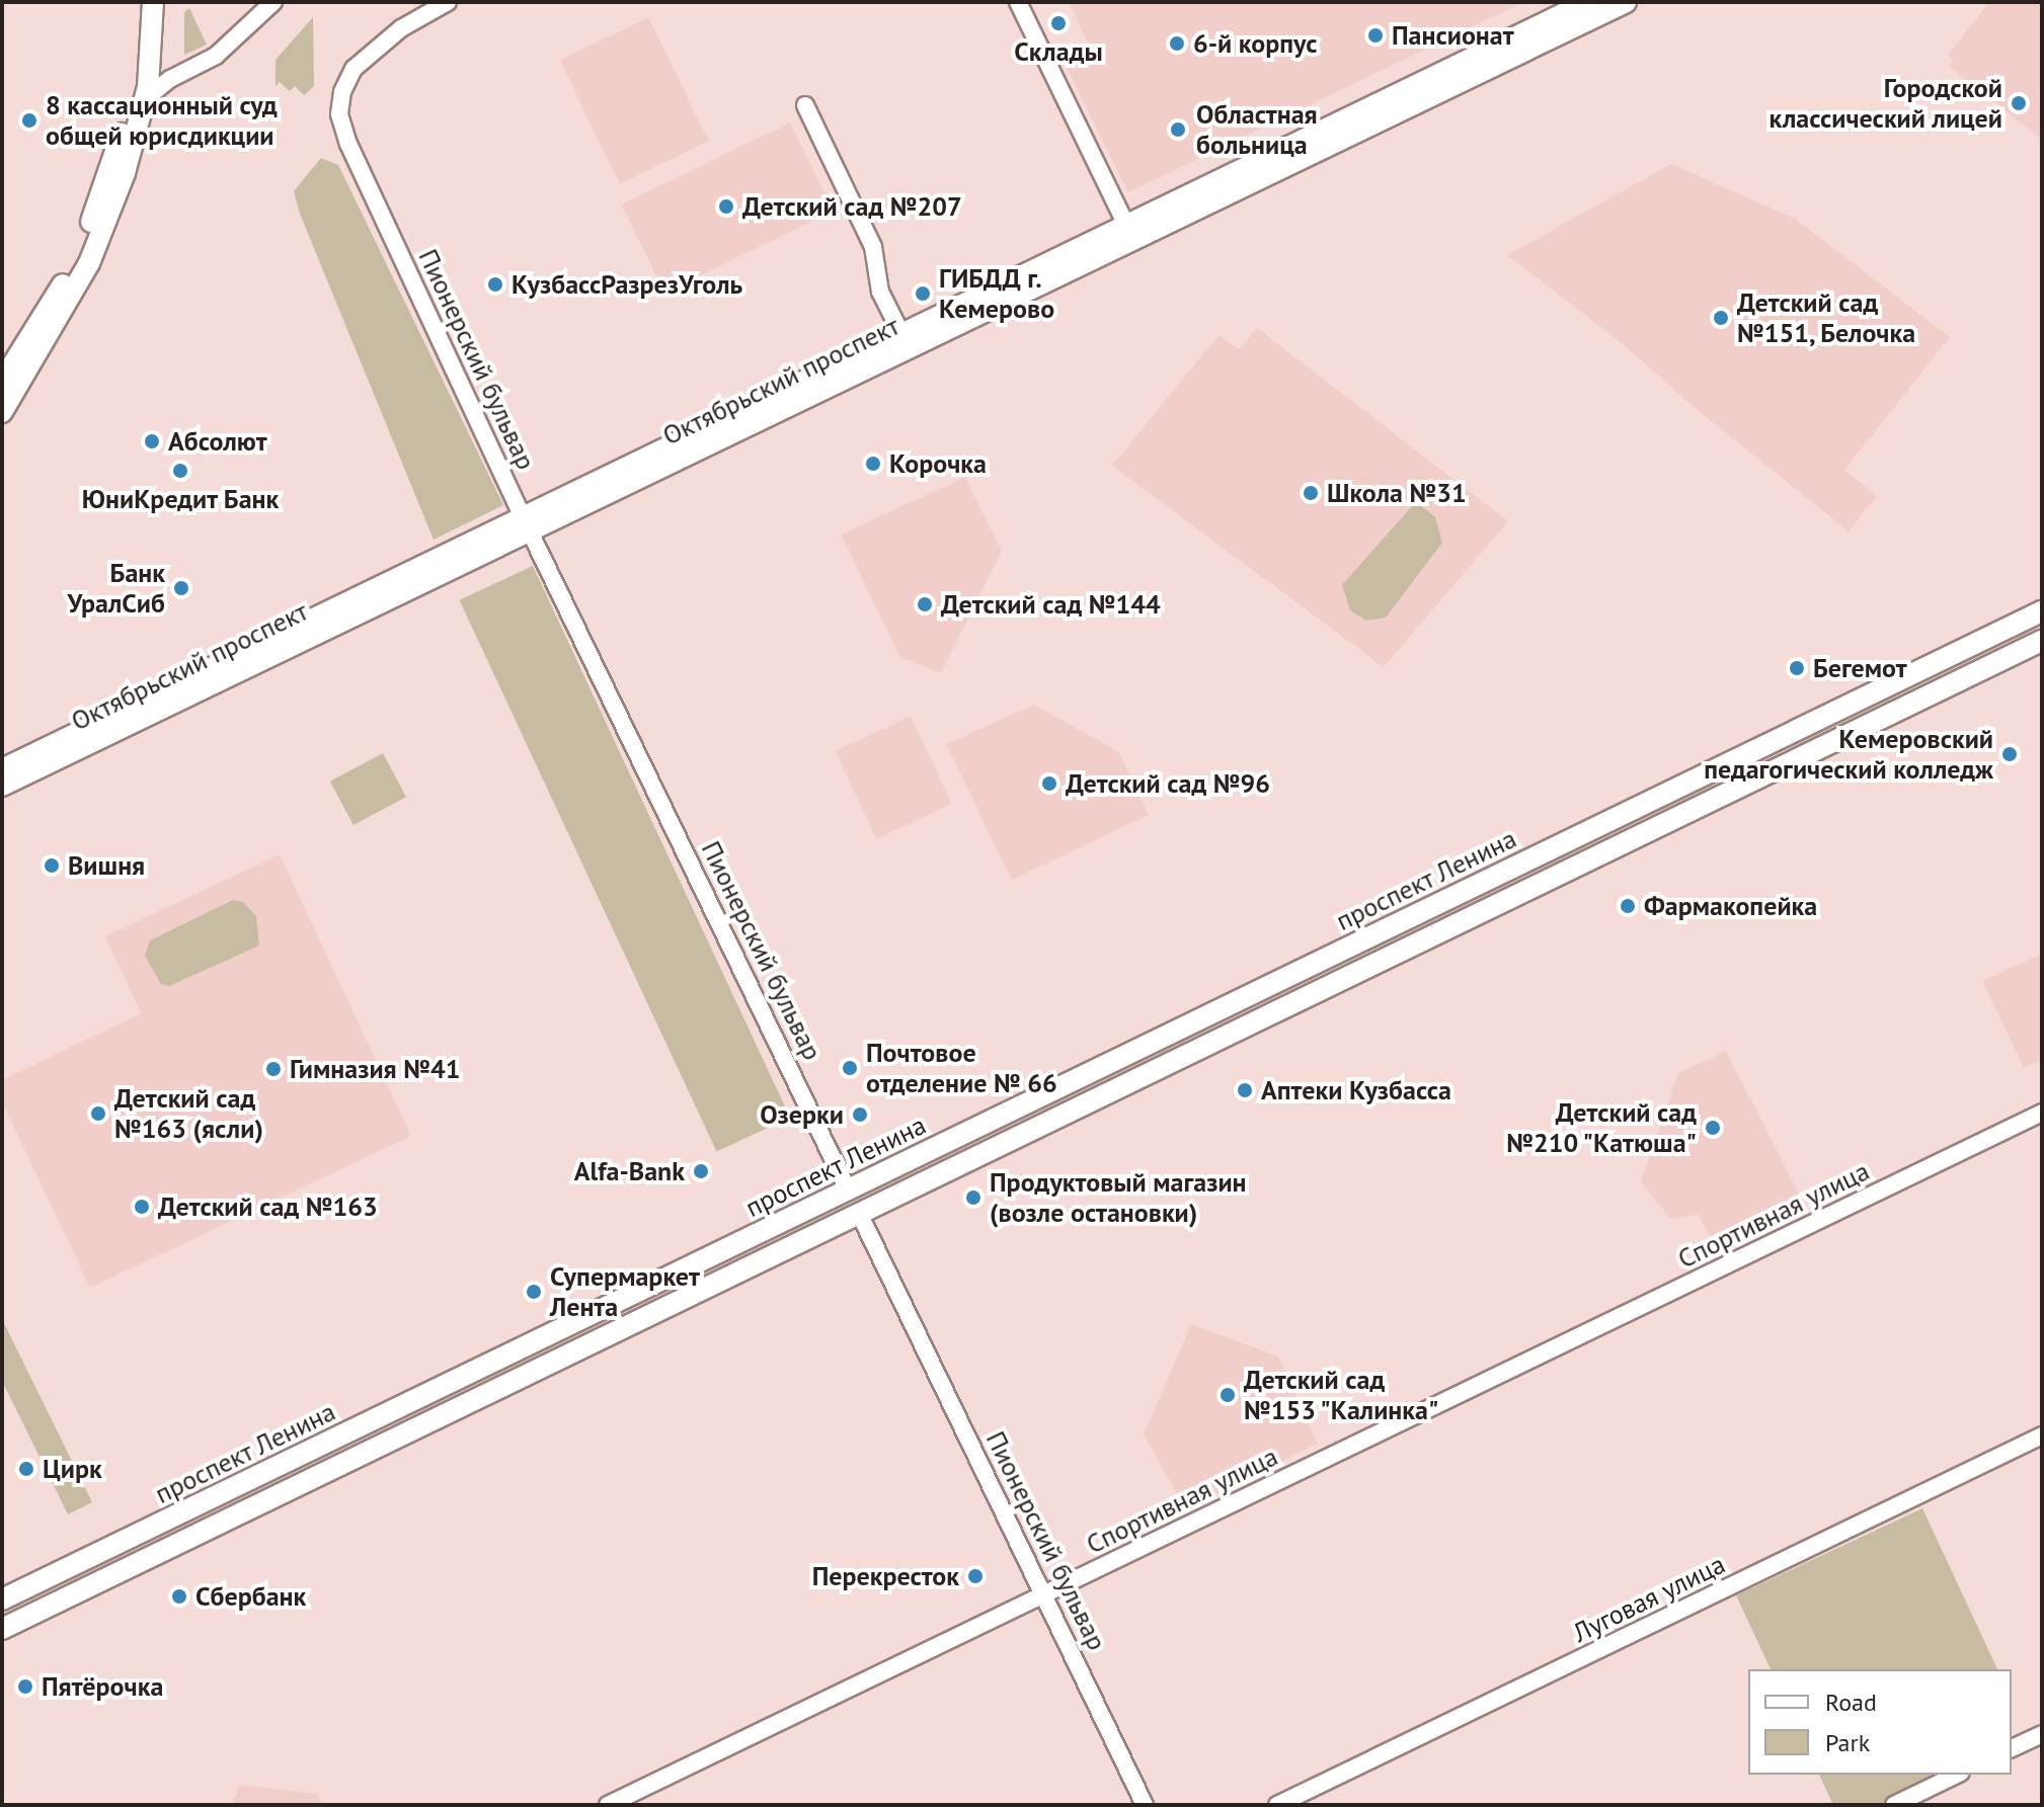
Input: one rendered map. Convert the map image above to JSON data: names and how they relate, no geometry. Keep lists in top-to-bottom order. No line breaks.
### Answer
{"streets":{"main road":["Пионерский бульвар","Октябрьский проспект","проспект Ленина"],"street":["Спортивная улица","Луговая улица"]},"crossings":[["Пионерский бульвар","Октябрьский проспект"],["Пионерский бульвар","проспект Ленина"],["Пионерский бульвар","Спортивная улица"]],"places":["Склады","Пансионат","6-й корпус","Городской классический лицей","8 кассационный суд общей юрисдикции","Областная больница","Детский сад №207","КузбассРазрезУголь","ГИБДД г. Кемерово","Детский сад №151, Белочка","Абсолют","Корочка","ЮниКредит Банк","Школа №31","Банк УралСиб","Детский сад №144","Бегемот","Кемеровский педагогический колледж","Детский сад №96","Вишня","Фармакопейка","Почтовое отделение № 66","Гимназия №41","Аптеки Кузбасса","Детский сад №163 (ясли)","Озерки","Детский сад №210 \"Катюша\"","Alfa-Bank","Продуктовый магазин (возле остановки)","Детский сад №163","Супермаркет Лента","Детский сад №153 \"Калинка\"","Цирк","Перекресток","Сбербанк","Пятёрочка"],"legend":["Road","Park"]}
